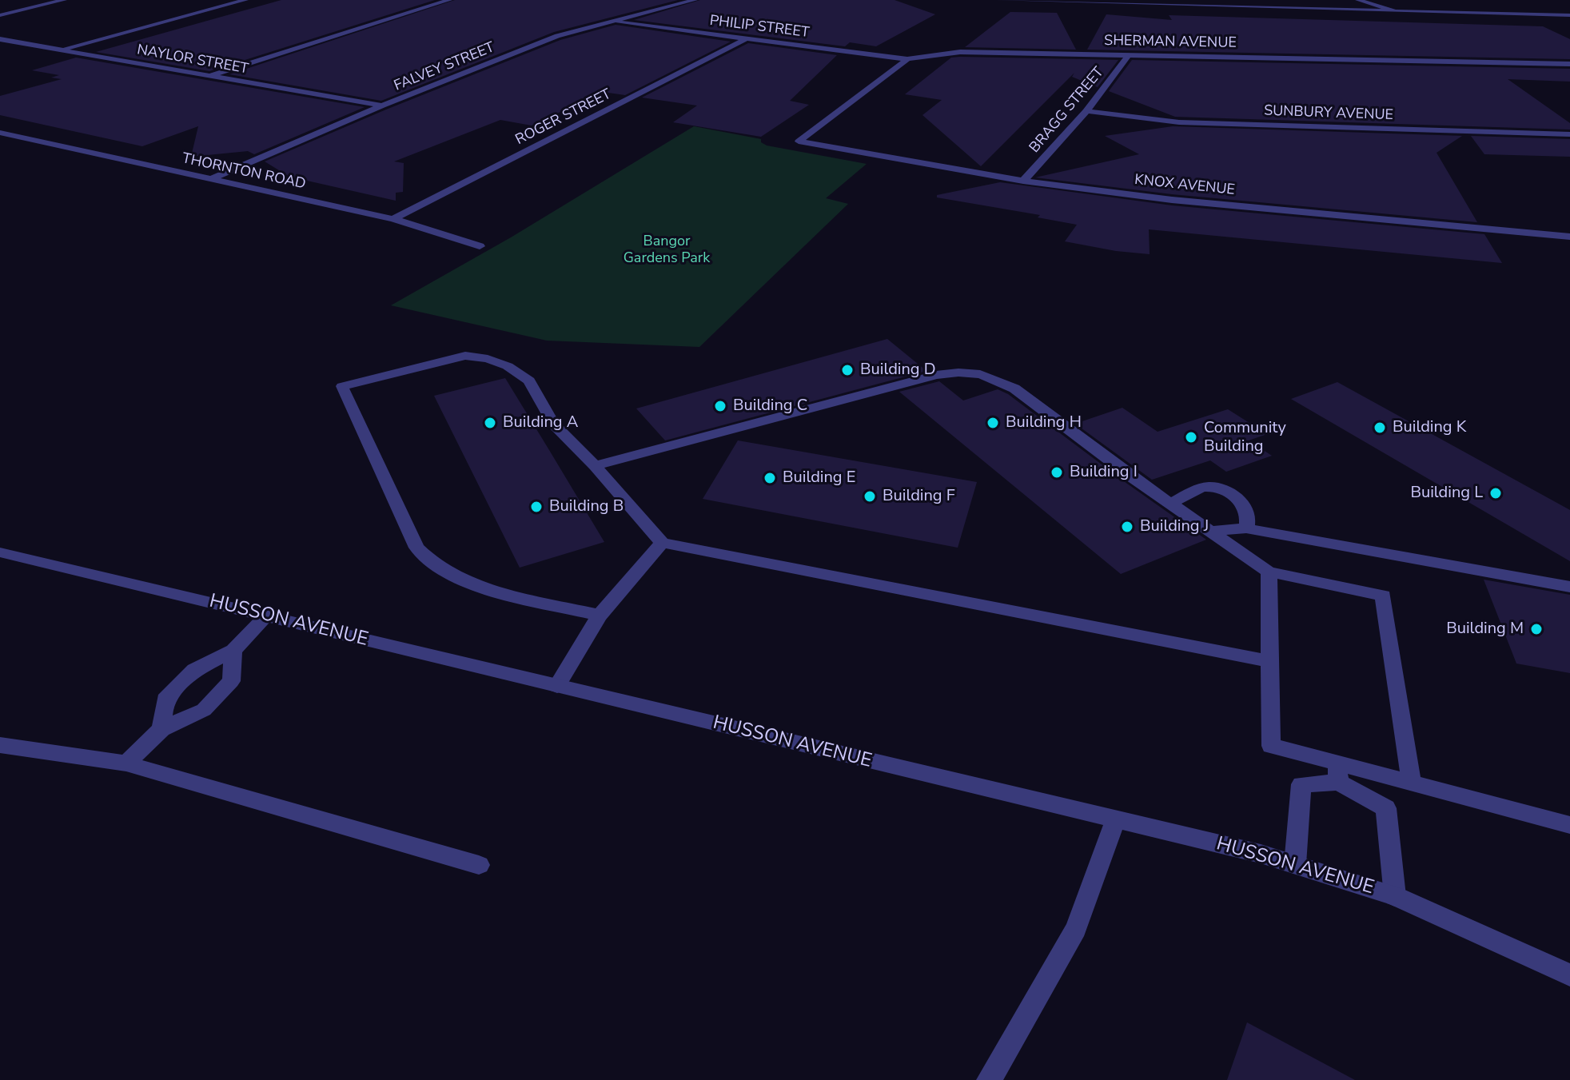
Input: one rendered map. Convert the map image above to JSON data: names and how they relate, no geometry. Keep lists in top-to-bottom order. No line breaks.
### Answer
{"streets":{"street":["PHILIP STREET","SHERMAN AVENUE","NAYLOR STREET","FALVEY STREET","BRAGG STREET","SUNBURY AVENUE","ROGER STREET","THORNTON ROAD","KNOX AVENUE","HUSSON AVENUE"]},"crossings":[["PHILIP STREET","SHERMAN AVENUE"],["PHILIP STREET","FALVEY STREET"],["PHILIP STREET","ROGER STREET"],["SHERMAN AVENUE","BRAGG STREET"],["SHERMAN AVENUE","KNOX AVENUE"],["NAYLOR STREET","FALVEY STREET"],["FALVEY STREET","THORNTON ROAD"],["BRAGG STREET","SUNBURY AVENUE"],["BRAGG STREET","KNOX AVENUE"],["ROGER STREET","THORNTON ROAD"]],"parks":["Bangor Gardens Park"],"places":["Building D","Building C","Building A","Building H","Building K","Community Building","Building I","Building E","Building L","Building F","Building B","Building J","Building M"]}
